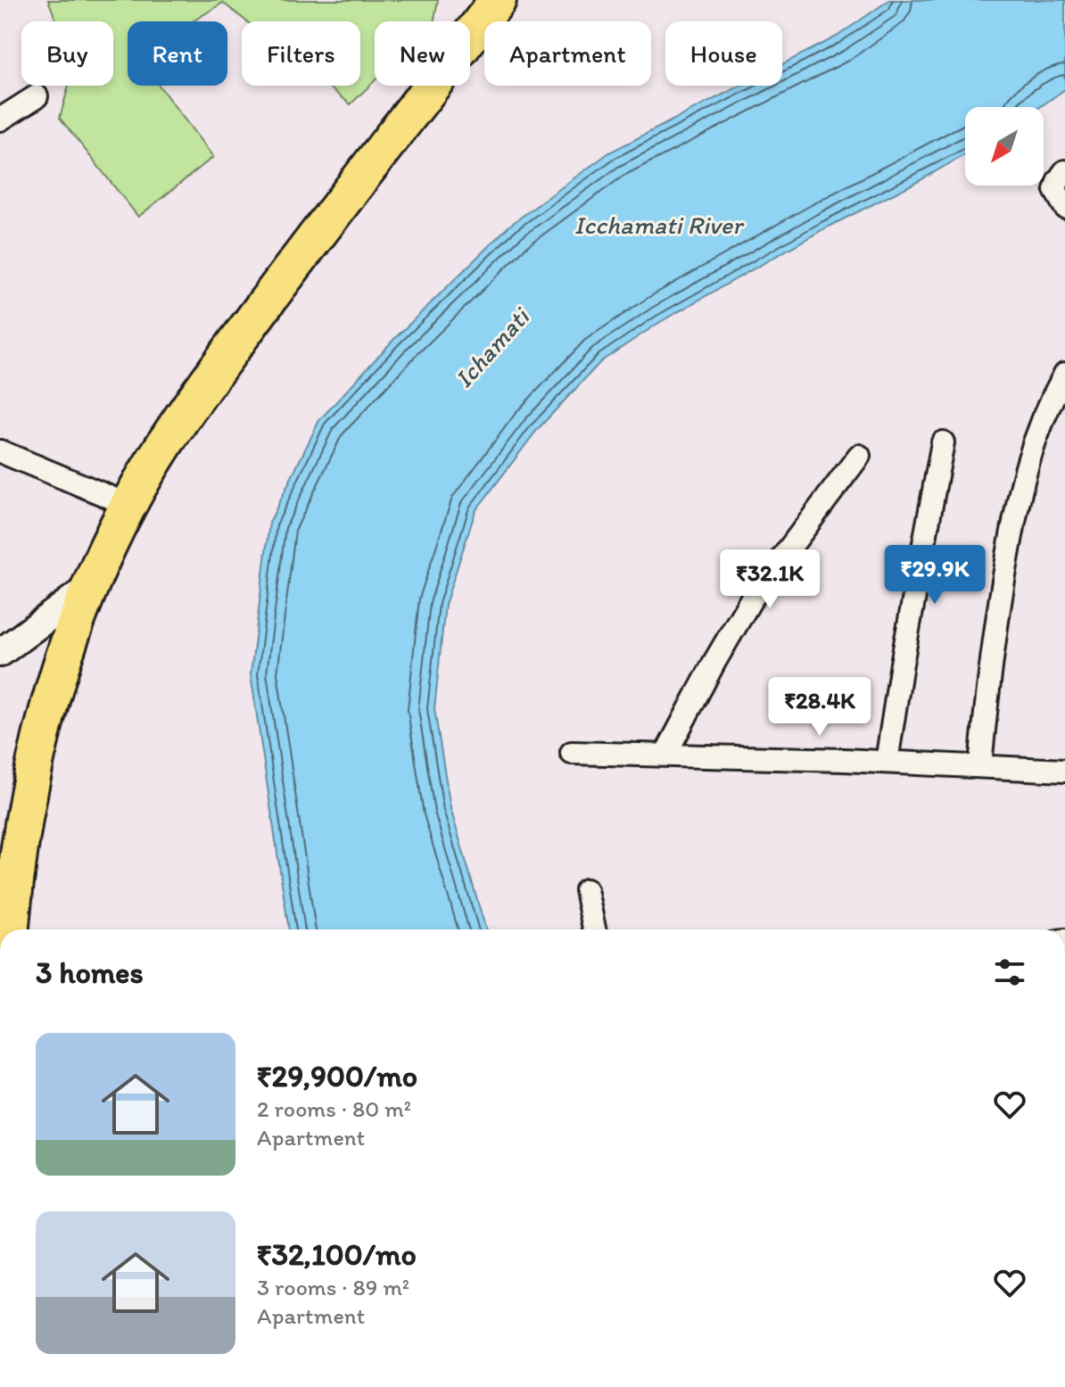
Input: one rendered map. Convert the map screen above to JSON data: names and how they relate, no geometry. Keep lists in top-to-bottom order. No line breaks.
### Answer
{"water":["Icchamati River","Ichamati"],"north":"bottom left","page":{"chip":["Buy","Rent","Filters","New","Apartment","House"],"price":["₹29.9K","₹32.1K","₹28.4K"],"heading":"3 homes","list":[{"name":"₹29,900/mo","note":"2 rooms · 80 m² · Apartment"},{"name":"₹32,100/mo","note":"3 rooms · 89 m² · Apartment"}]}}
